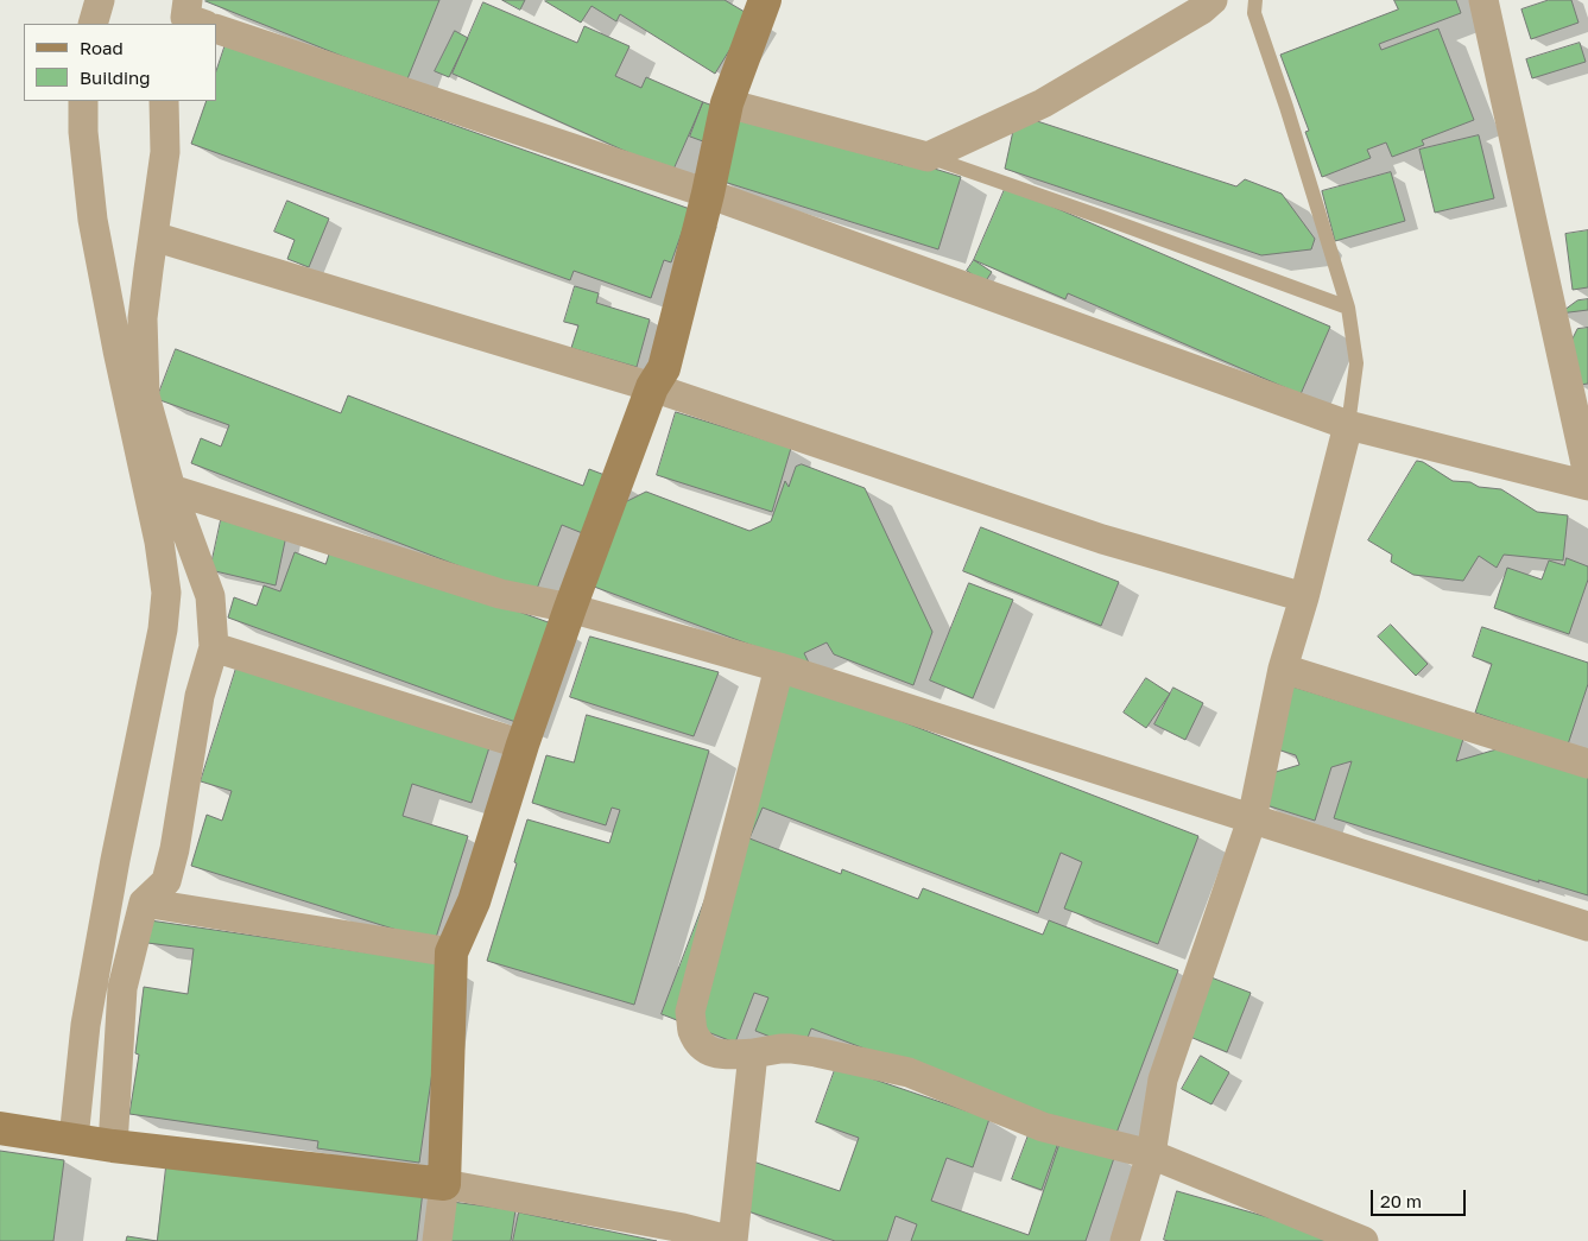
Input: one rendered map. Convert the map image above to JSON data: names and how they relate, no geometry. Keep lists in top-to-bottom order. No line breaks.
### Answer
{"legend":["Road","Building"],"scale_bar":"20 m"}
